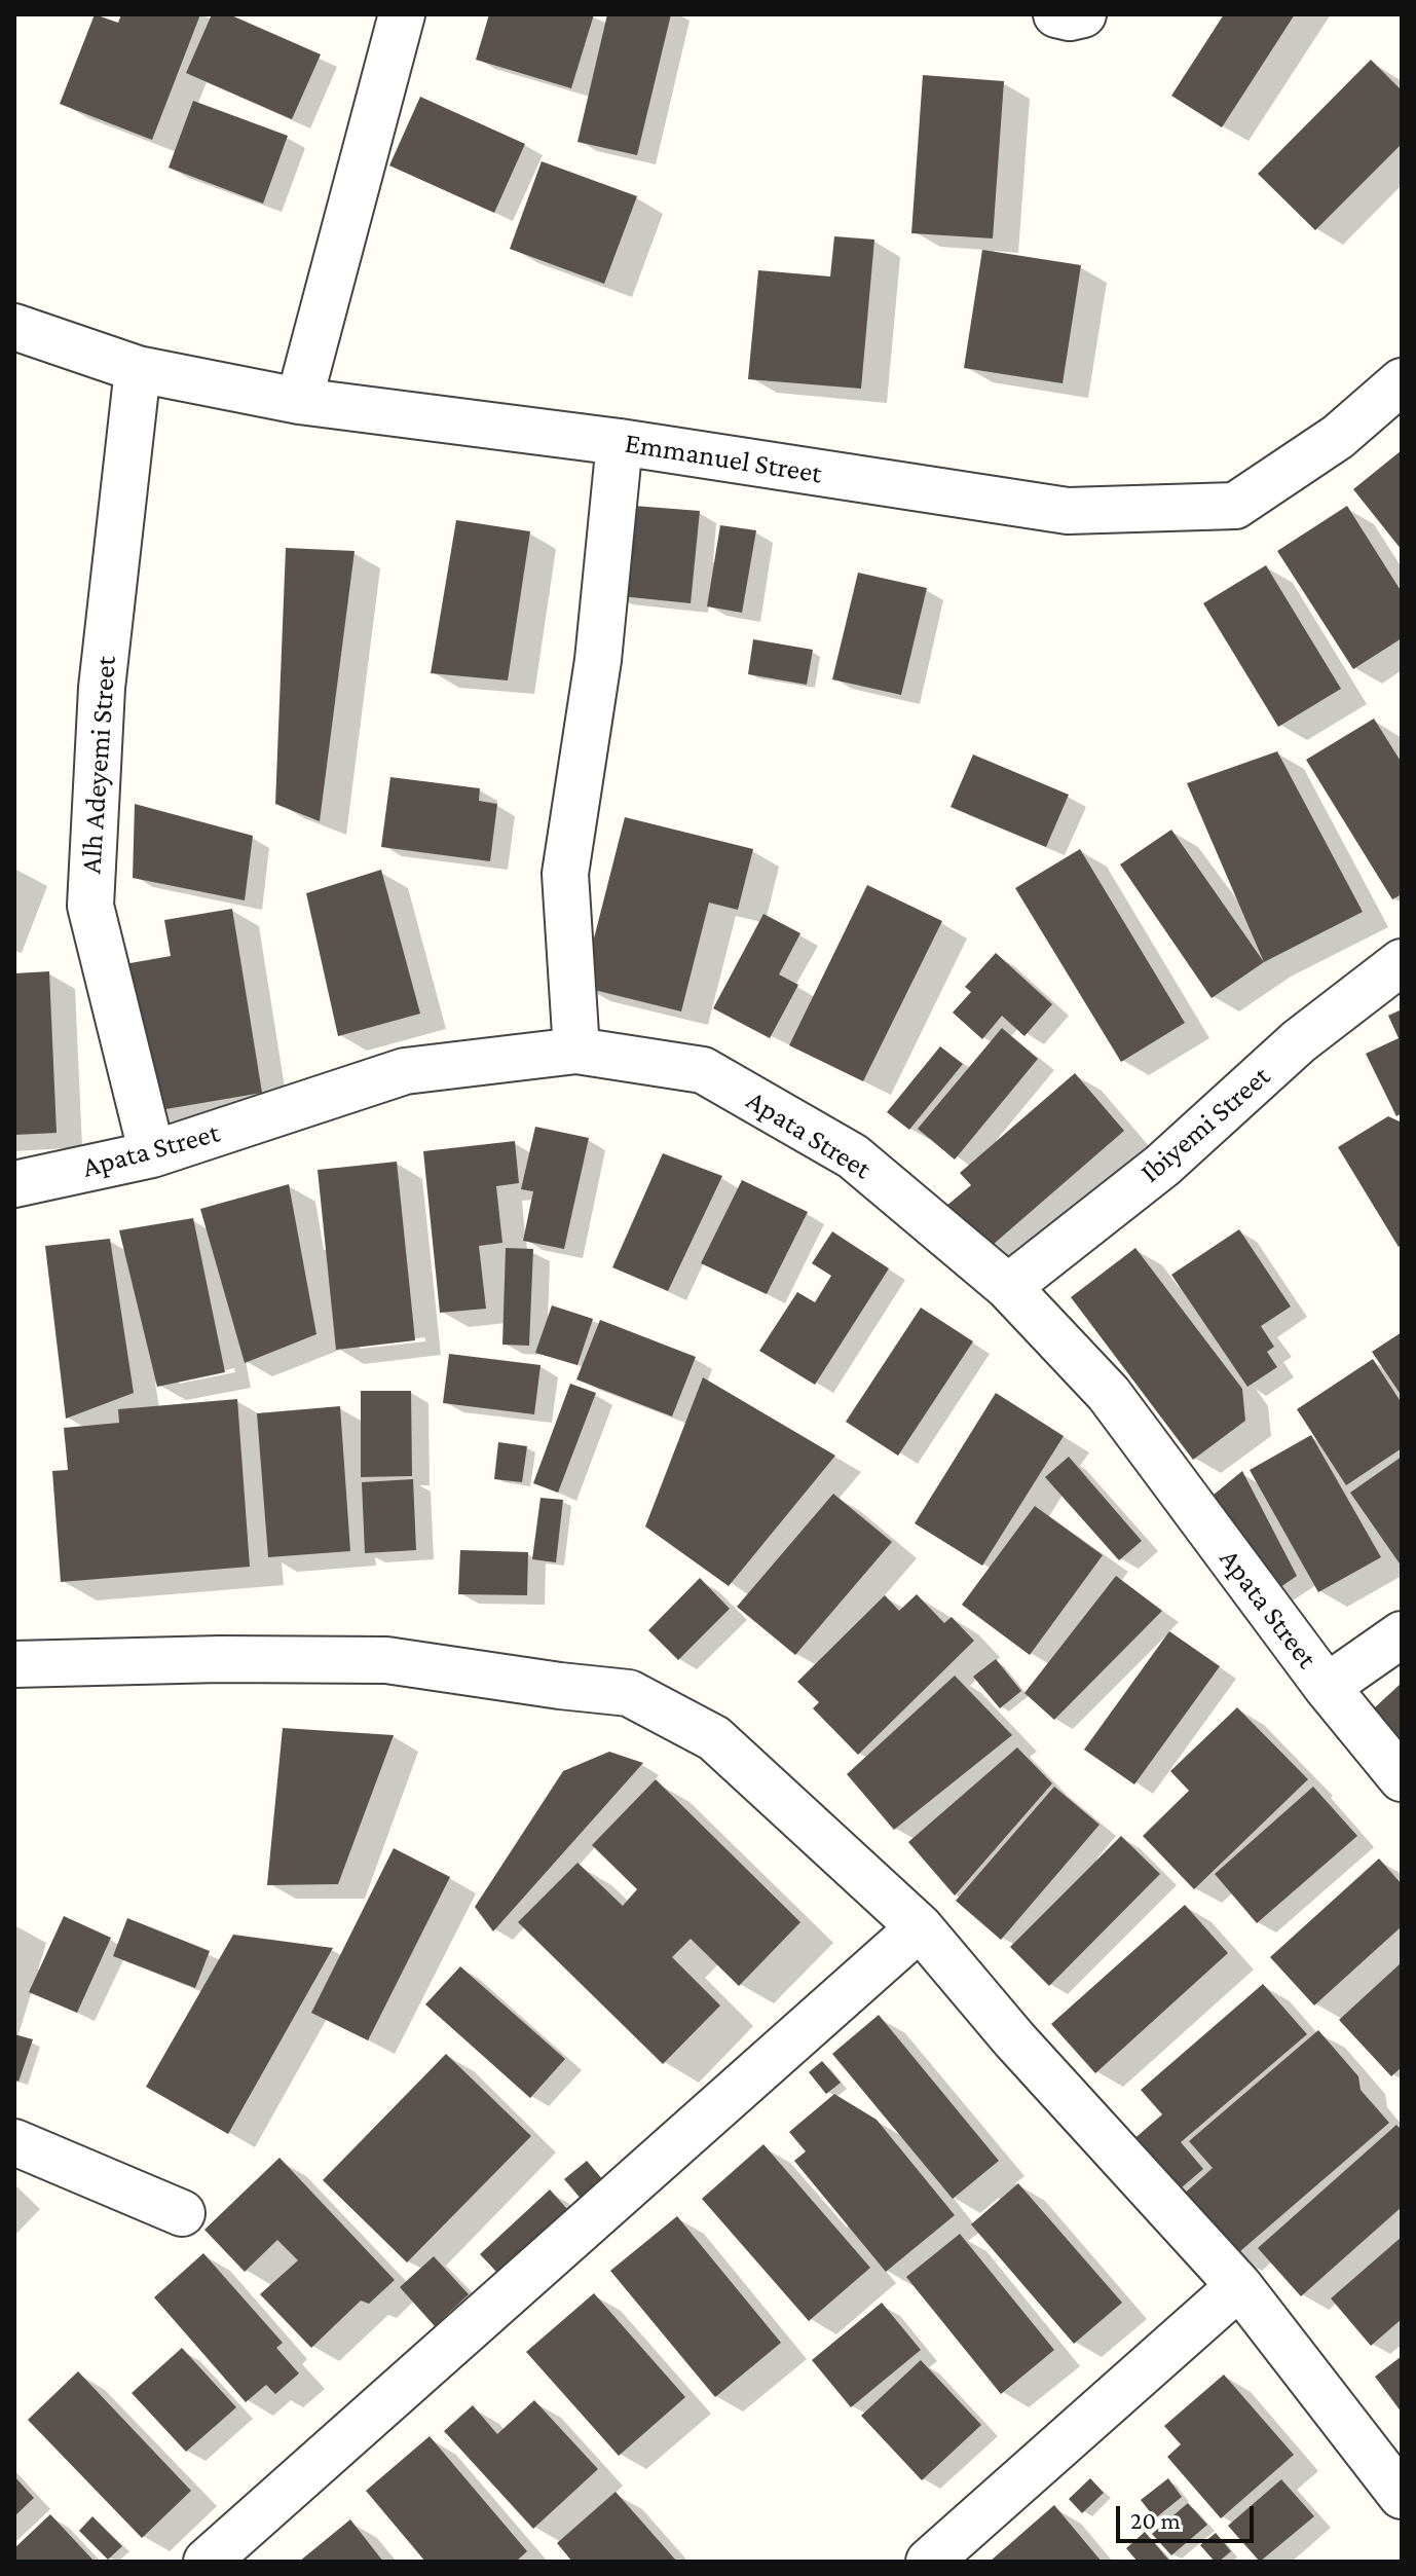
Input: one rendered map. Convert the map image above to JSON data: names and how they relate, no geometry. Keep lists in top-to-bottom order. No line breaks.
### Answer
{"streets":{"street":["Emmanuel Street","Alh Adeyemi Street","Ibiyemi Street","Apata Street"]},"crossings":[["Emmanuel Street","Alh Adeyemi Street"],["Alh Adeyemi Street","Apata Street"],["Ibiyemi Street","Apata Street"]],"scale_bar":"20 m"}
